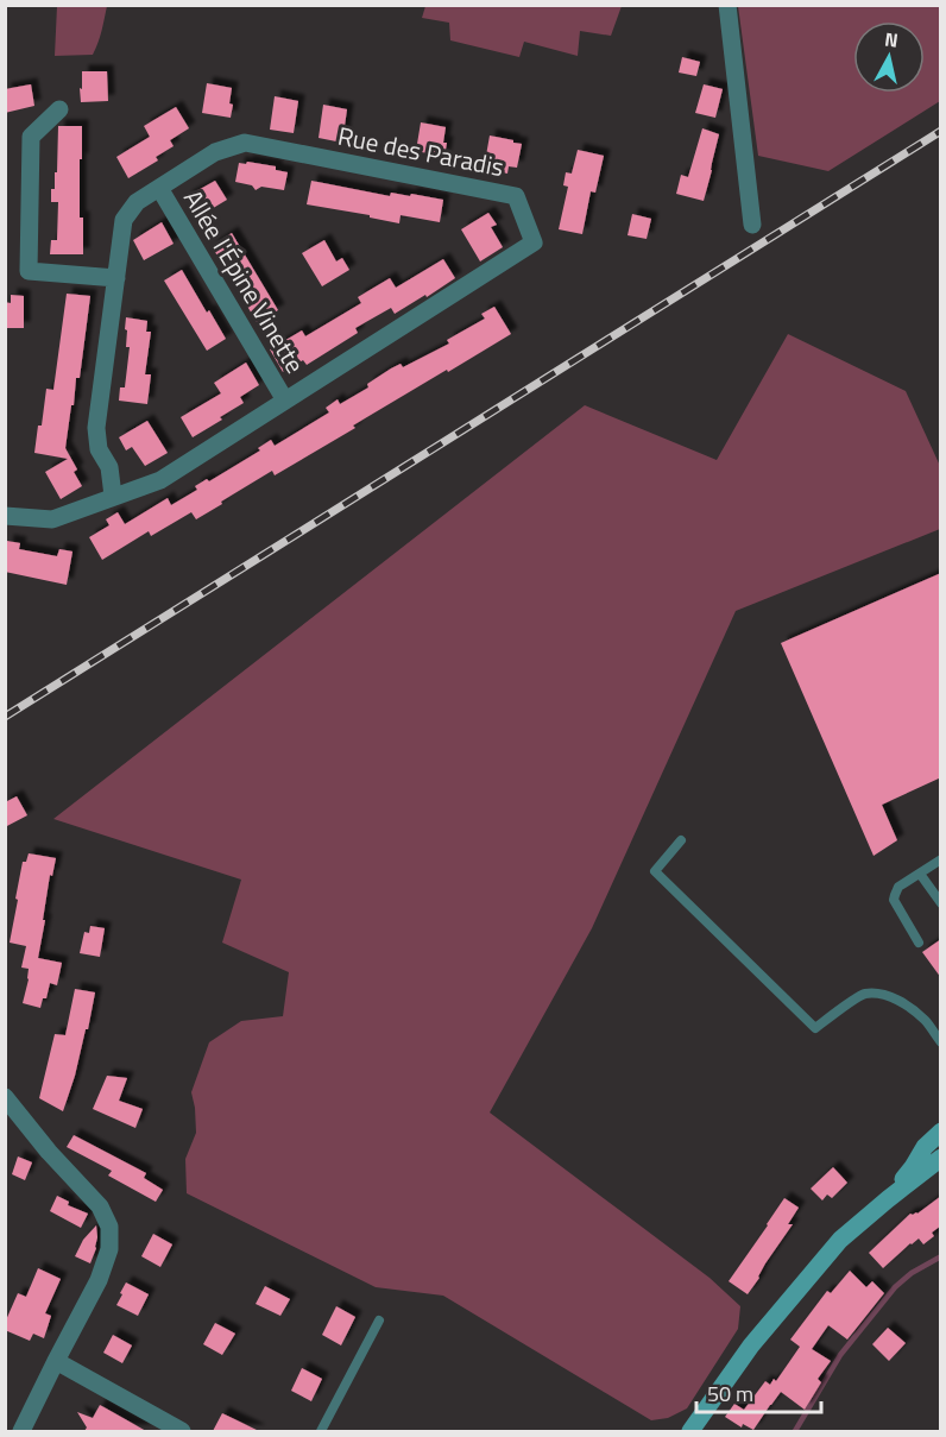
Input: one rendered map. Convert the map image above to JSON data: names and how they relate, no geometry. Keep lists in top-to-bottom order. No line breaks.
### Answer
{"streets":{"street":["Rue des Paradis","Allée l'Épine Vinette"]},"crossings":[["Rue des Paradis","Allée l'Épine Vinette"]],"scale_bar":"50 m","north":"top"}
